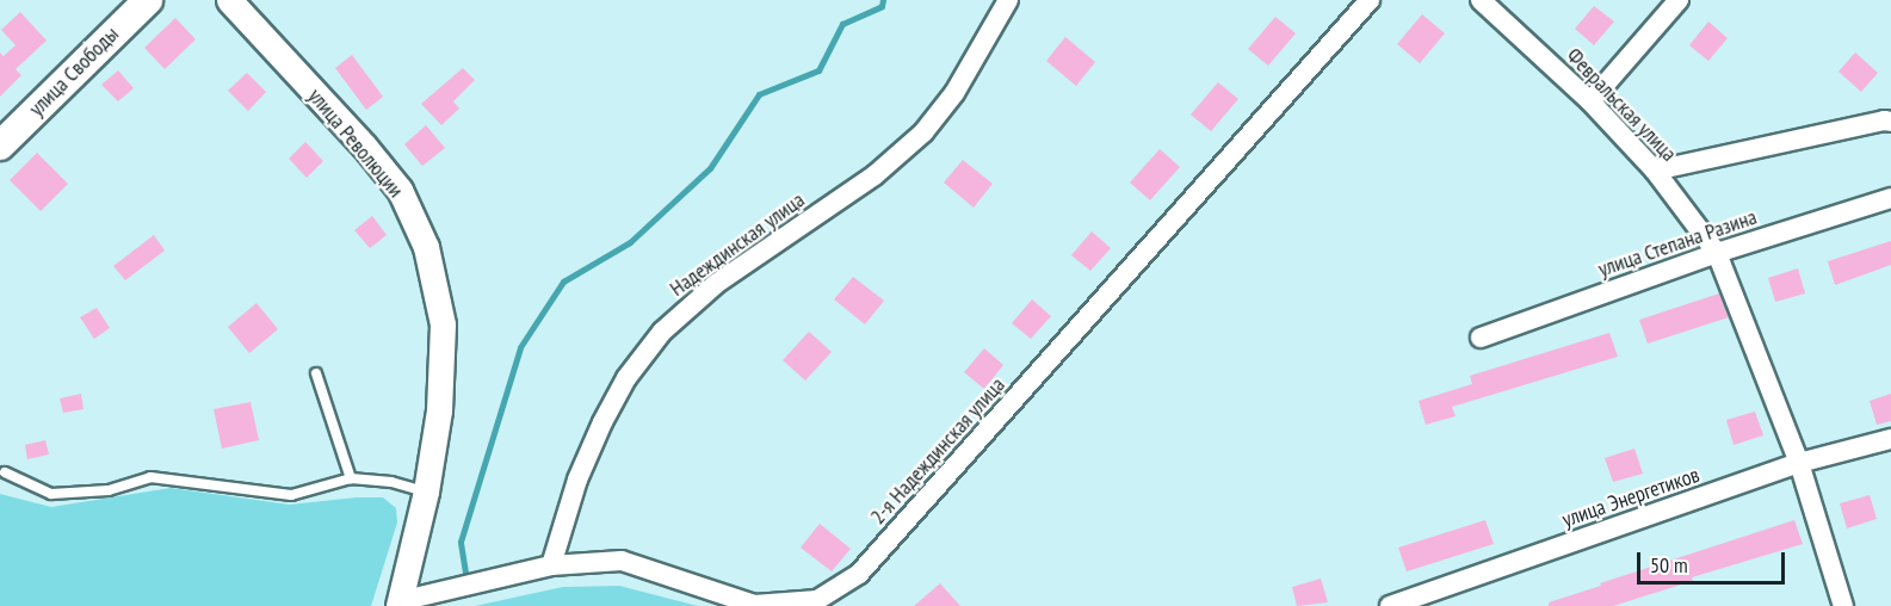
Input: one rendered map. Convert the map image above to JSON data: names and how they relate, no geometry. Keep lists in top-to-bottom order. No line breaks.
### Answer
{"streets":{"main road":["улица Свободы"],"street":["Февральская улица","улица Революции","улица Степана Разина","Надеждинская улица","2-я Надеждинская улица","улица Энергетиков"]},"crossings":[["Февральская улица","улица Степана Разина"],["Февральская улица","улица Энергетиков"],["улица Революции","2-я Надеждинская улица"],["Надеждинская улица","2-я Надеждинская улица"]],"scale_bar":"50 m"}
